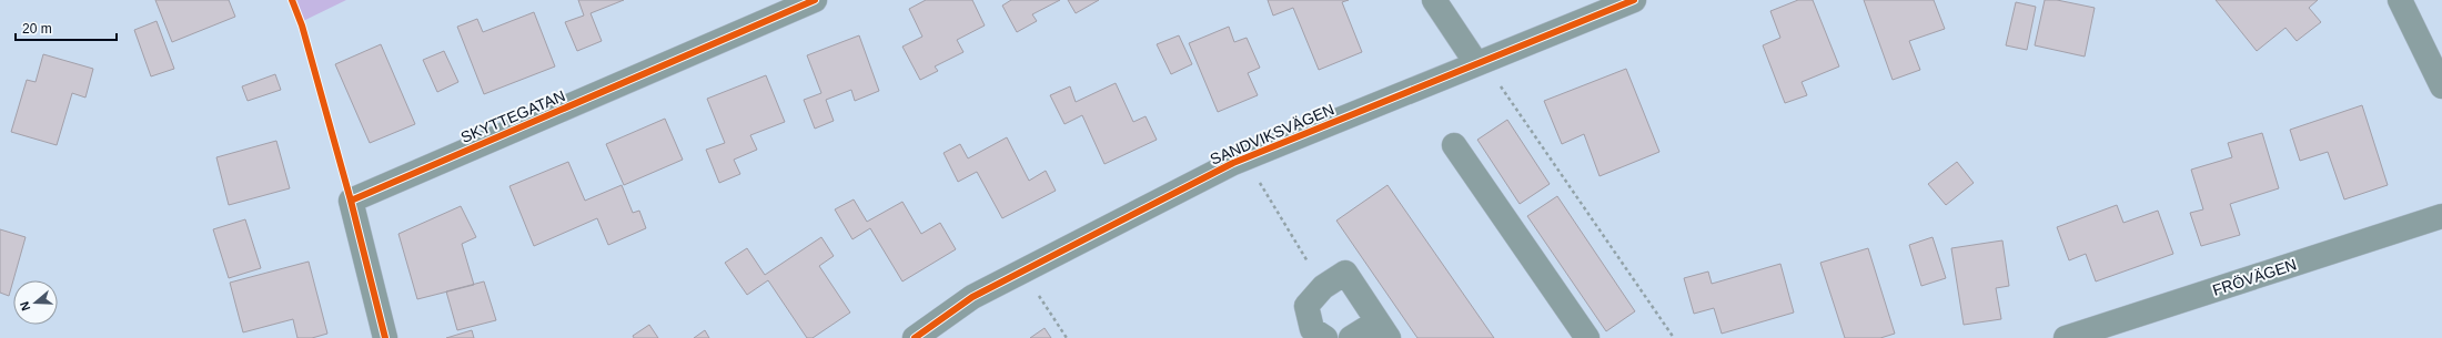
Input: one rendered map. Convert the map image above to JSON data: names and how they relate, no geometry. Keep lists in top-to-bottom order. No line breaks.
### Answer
{"streets":{"street":["SKYTTEGATAN","SANDVIKSVÄGEN","FRÖVÄGEN"]},"scale_bar":"20 m","north":"left"}
